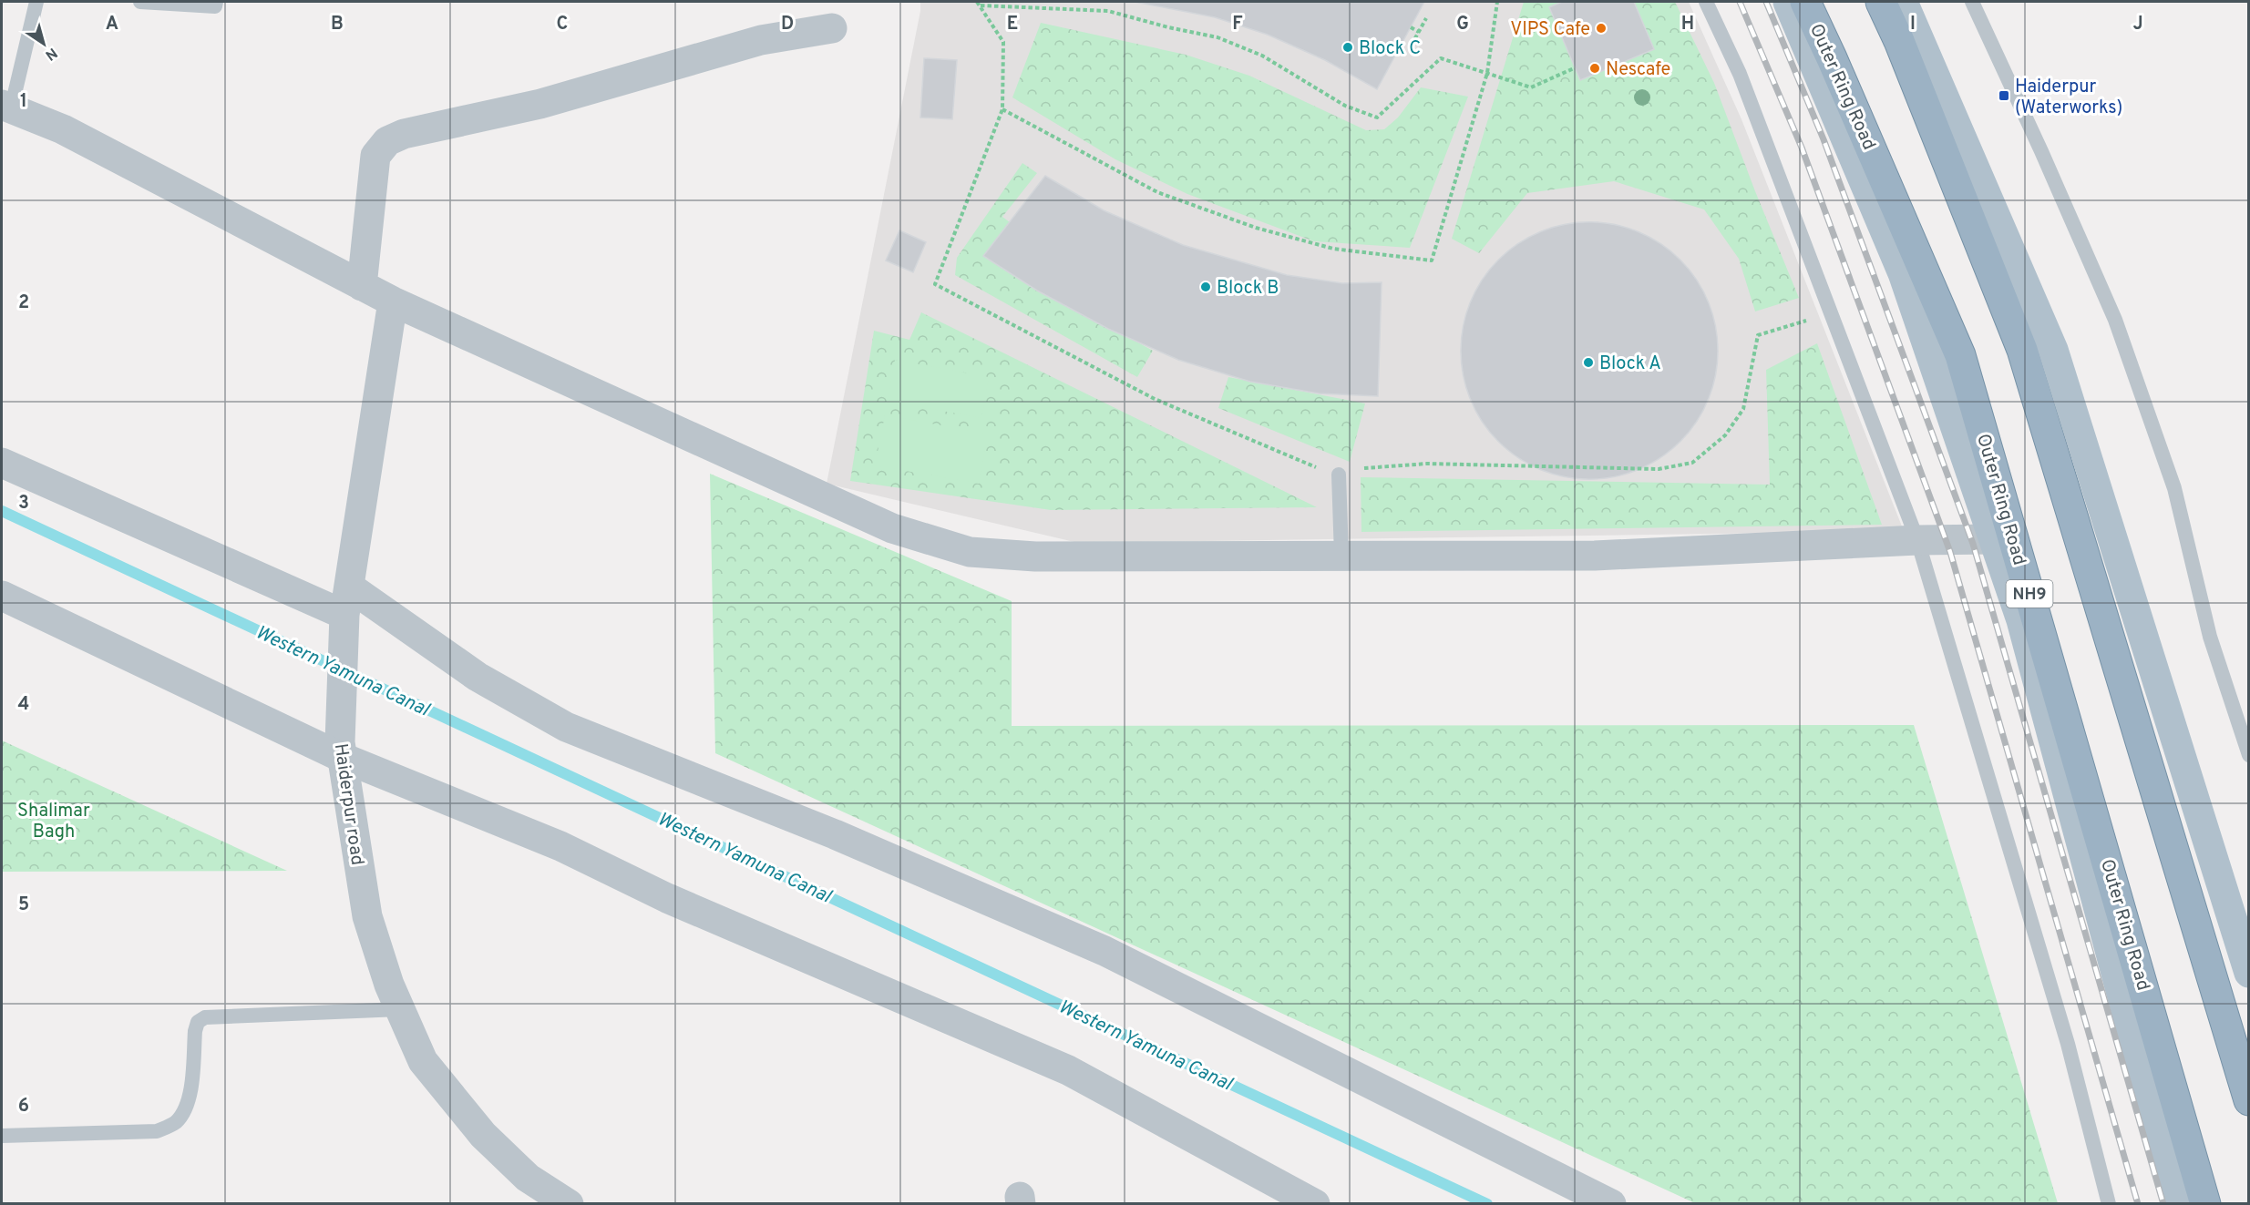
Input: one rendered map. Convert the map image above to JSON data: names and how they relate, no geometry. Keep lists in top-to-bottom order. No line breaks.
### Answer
{"streets":{"highway":["Outer Ring Road","NH9"],"street":["Haiderpur road"]},"water":["Western Yamuna Canal"],"parks":["Shalimar Bagh"],"places":{"other":["VIPS Cafe","Block C","Nescafe","Block B","Block A"],"transit":["Haiderpur (Waterworks)"]},"north":"bottom right","grid":{"columns":["A","B","C","D","E","F","G","H","I","J"],"rows":["1","2","3","4","5","6"]}}
